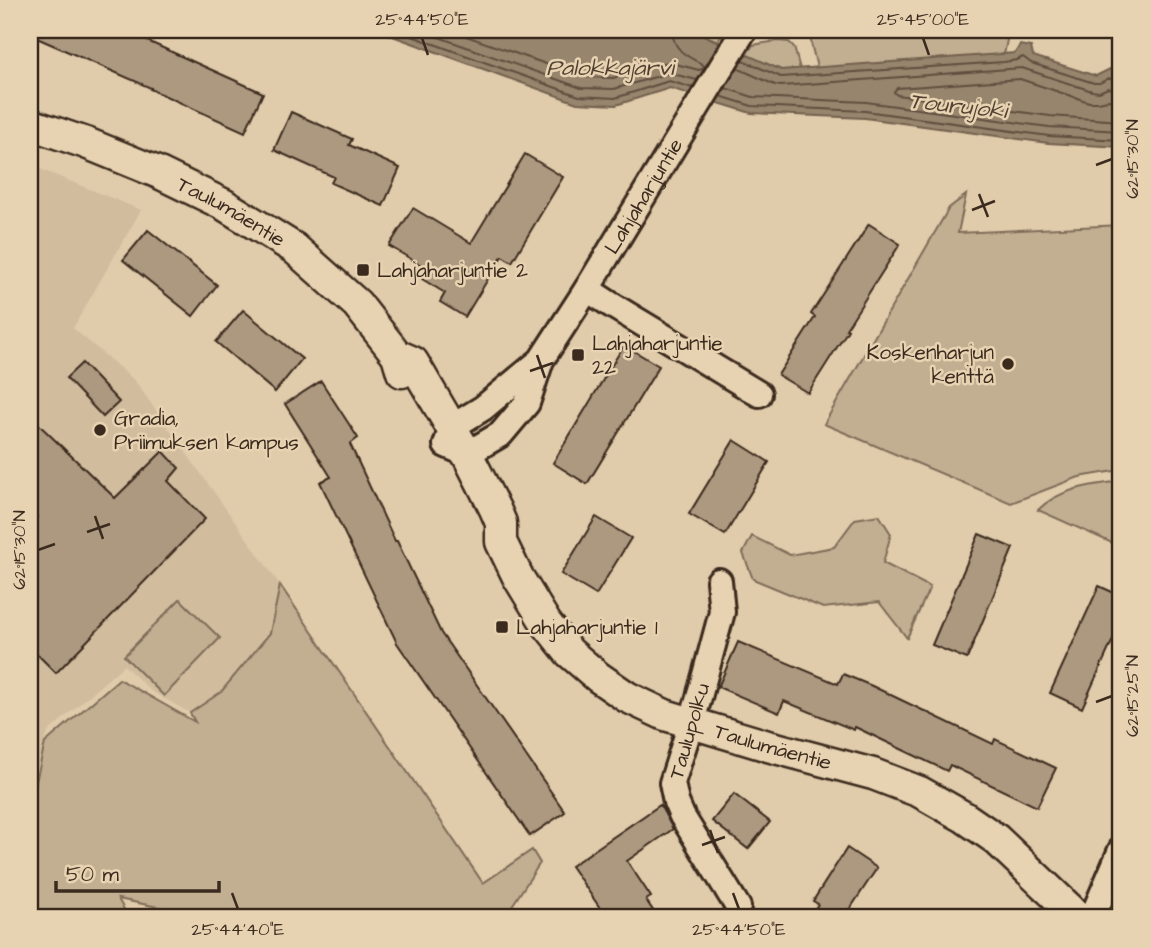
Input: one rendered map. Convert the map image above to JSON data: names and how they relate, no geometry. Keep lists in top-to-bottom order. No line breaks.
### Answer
{"streets":{"main road":["Taulumäentie"],"street":["Lahjaharjuntie","Taulupolku"]},"crossings":[["Lahjaharjuntie","Taulumäentie"],["Taulumäentie","Taulupolku"]],"water":["Palokkajärvi","Tourujoki"],"places":{"transit":["Lahjaharjuntie 2","Lahjaharjuntie 22","Lahjaharjuntie 1"],"other":["Koskenharjun kenttä","Gradia, Priimuksen kampus"]},"scale_bar":"50 m","coordinates":["25°44'50\"E","25°45'00\"E","62°15'30\"N","62°15'25\"N","25°44'40\"E"]}
